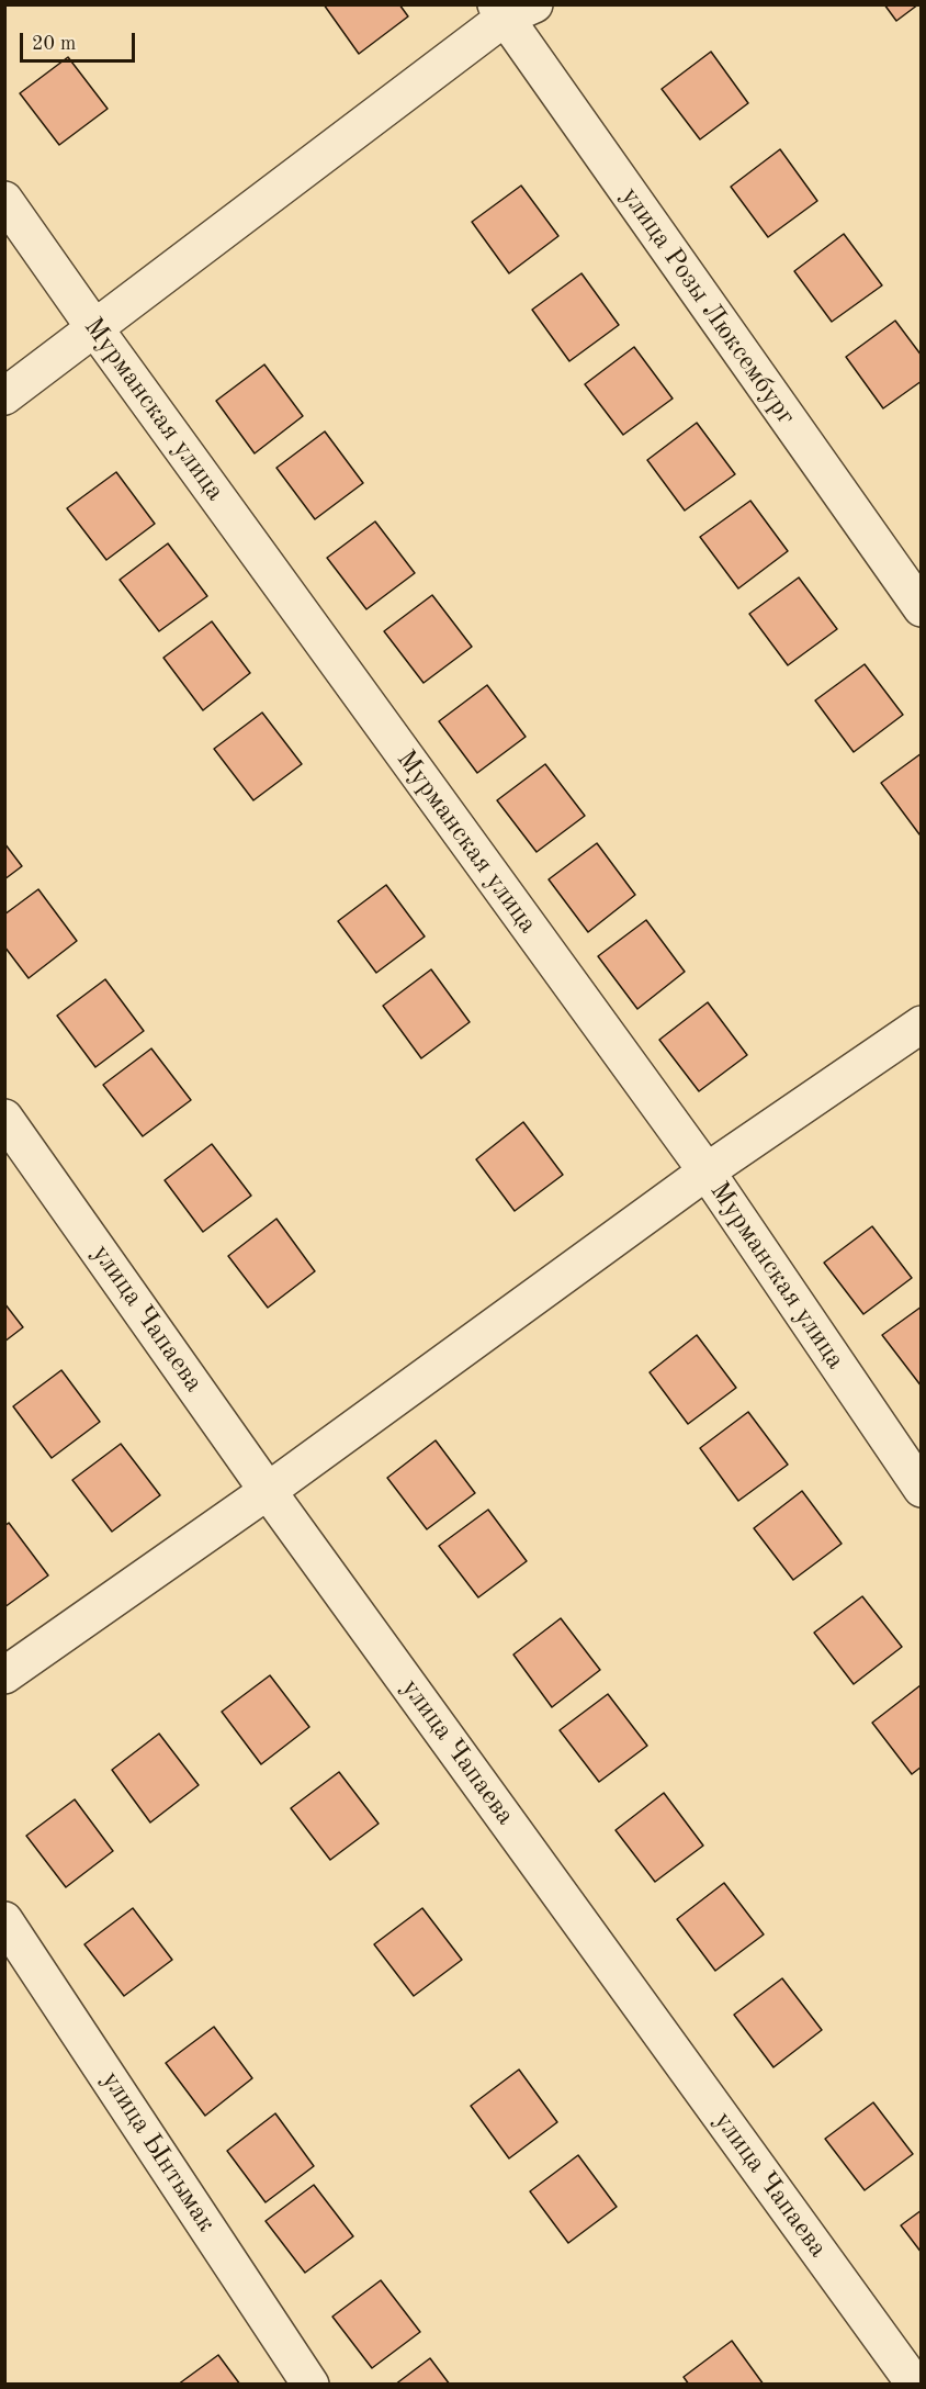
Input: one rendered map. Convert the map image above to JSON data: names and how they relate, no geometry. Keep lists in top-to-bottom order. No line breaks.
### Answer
{"streets":{"street":["улица Розы Люксембург","Мурманская улица","улица Чапаева","улица Ынтымак"]},"scale_bar":"20 m"}
